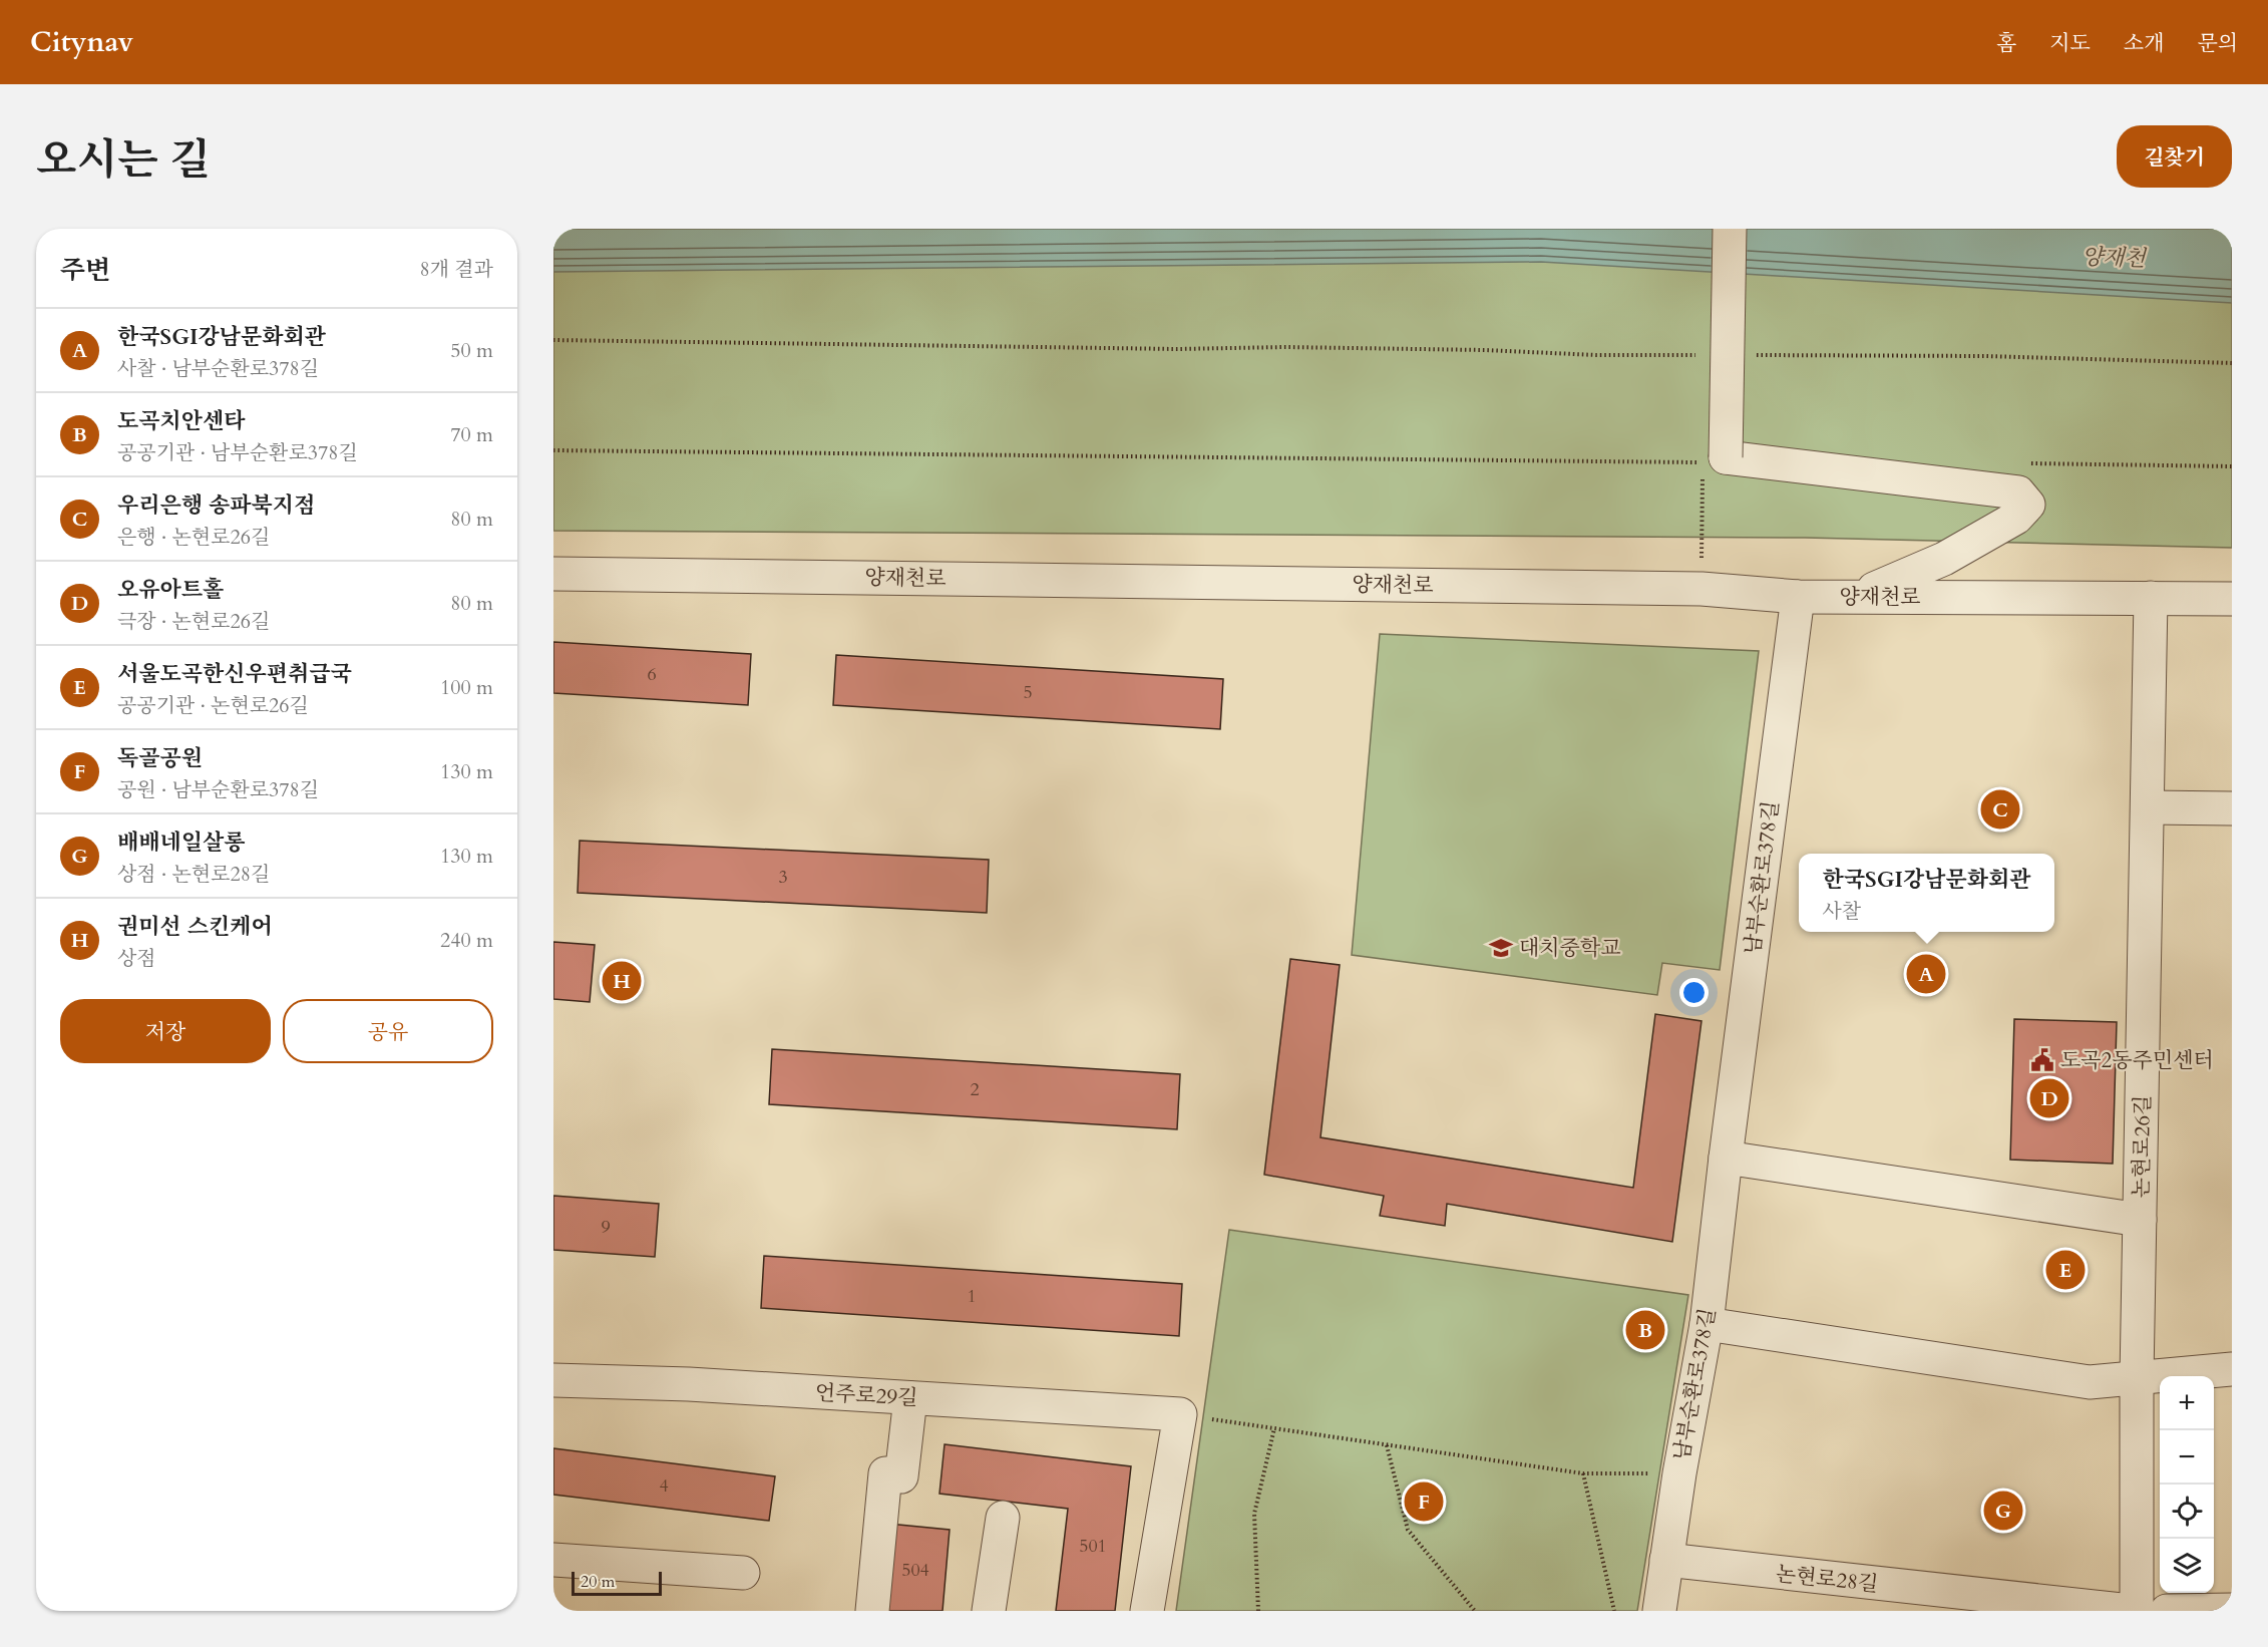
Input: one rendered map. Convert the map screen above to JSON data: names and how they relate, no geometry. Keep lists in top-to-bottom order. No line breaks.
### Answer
{"streets":{"street":["양재천로","남부순환로378길","논현로26길","언주로29길","논현로28길"]},"crossings":[["양재천로","남부순환로378길"],["양재천로","논현로26길"],["남부순환로378길","논현로28길"]],"water":["양재천"],"places":{"school or university":["대치중학교"],"public building":["도곡2동주민센터"]},"house_numbers":["6","5","3","2","9","1","4","501","504"],"scale_bar":"20 m","page":{"header":"Citynav","nav":["홈","지도","소개","문의"],"title":"오시는 길","buttons":["길찾기",["저장","공유"]],"heading":["주변","8개 결과"],"list":[{"mark":"A","name":"한국SGI강남문화회관","note":"사찰 · 남부순환로378길","value":"50 m"},{"mark":"B","name":"도곡치안센타","note":"공공기관 · 남부순환로378길","value":"70 m"},{"mark":"C","name":"우리은행 송파북지점","note":"은행 · 논현로26길","value":"80 m"},{"mark":"D","name":"오유아트홀","note":"극장 · 논현로26길","value":"80 m"},{"mark":"E","name":"서울도곡한신우편취급국","note":"공공기관 · 논현로26길","value":"100 m"},{"mark":"F","name":"독골공원","note":"공원 · 남부순환로378길","value":"130 m"},{"mark":"G","name":"배배네일살롱","note":"상점 · 논현로28길","value":"130 m"},{"mark":"H","name":"권미선 스킨케어","note":"상점","value":"240 m"}],"pins":["C","A","H","D","E","B","F","G"],"popup":["한국SGI강남문화회관","사찰"],"map_buttons":["+","−"],"scale":"20 m"}}
